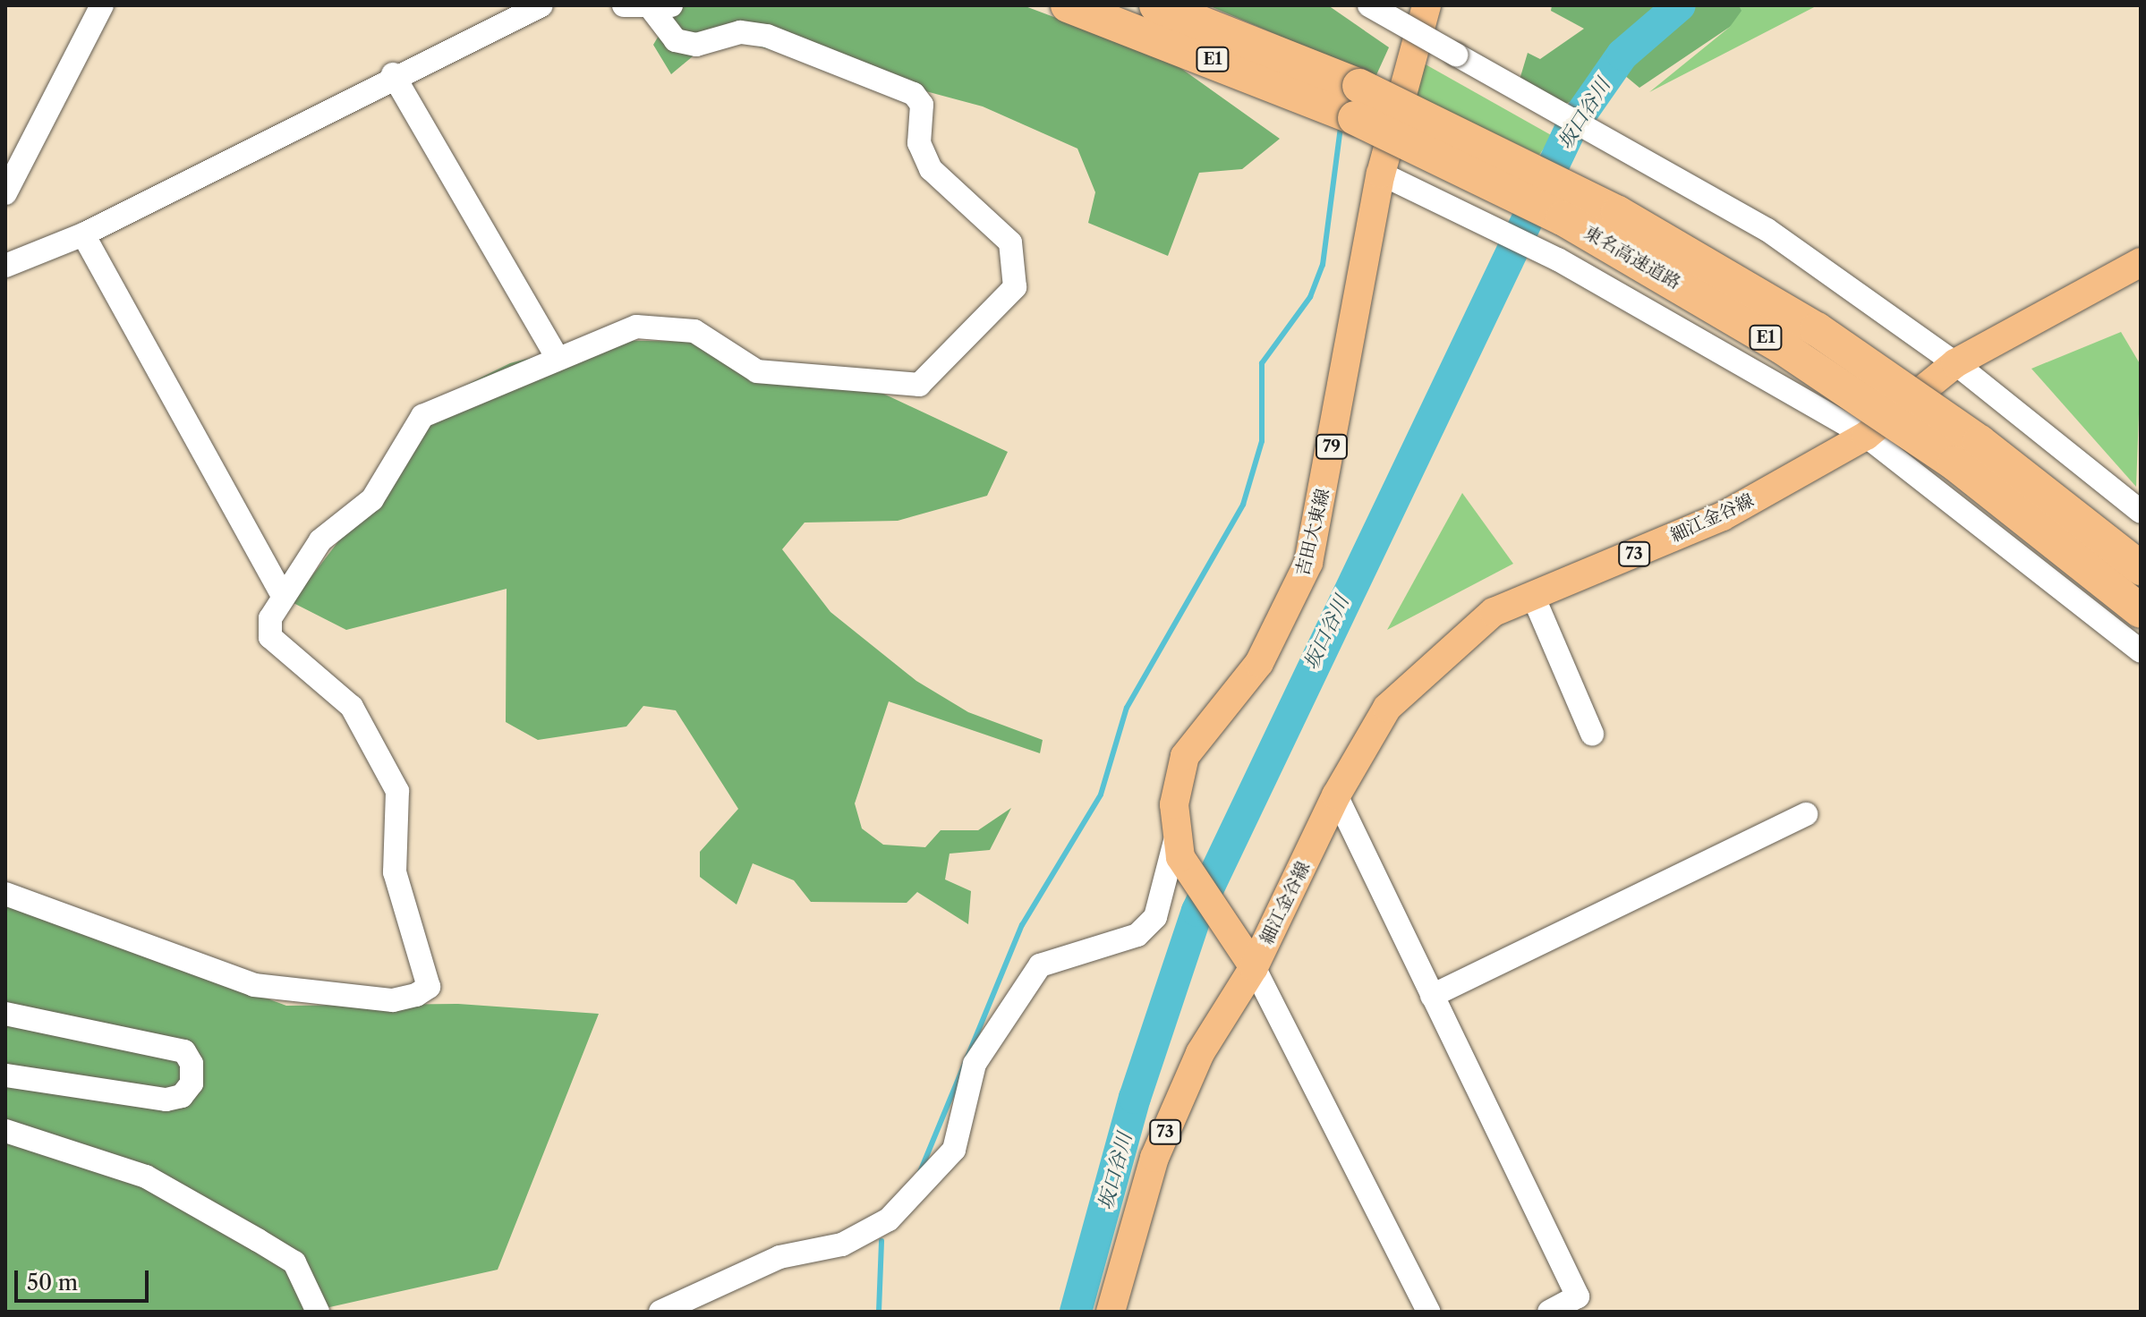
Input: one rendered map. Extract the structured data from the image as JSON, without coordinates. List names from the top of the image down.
{
  "streets": {
    "highway": ["E1", "東名高速道路"],
    "main road": [
      "79",
      "細江金谷線",
      "吉田大東線",
      "73"
    ]
  },
  "crossings": [
    ["細江金谷線", "73"]
  ],
  "water": ["坂口谷川"],
  "scale_bar": "50 m"
}
